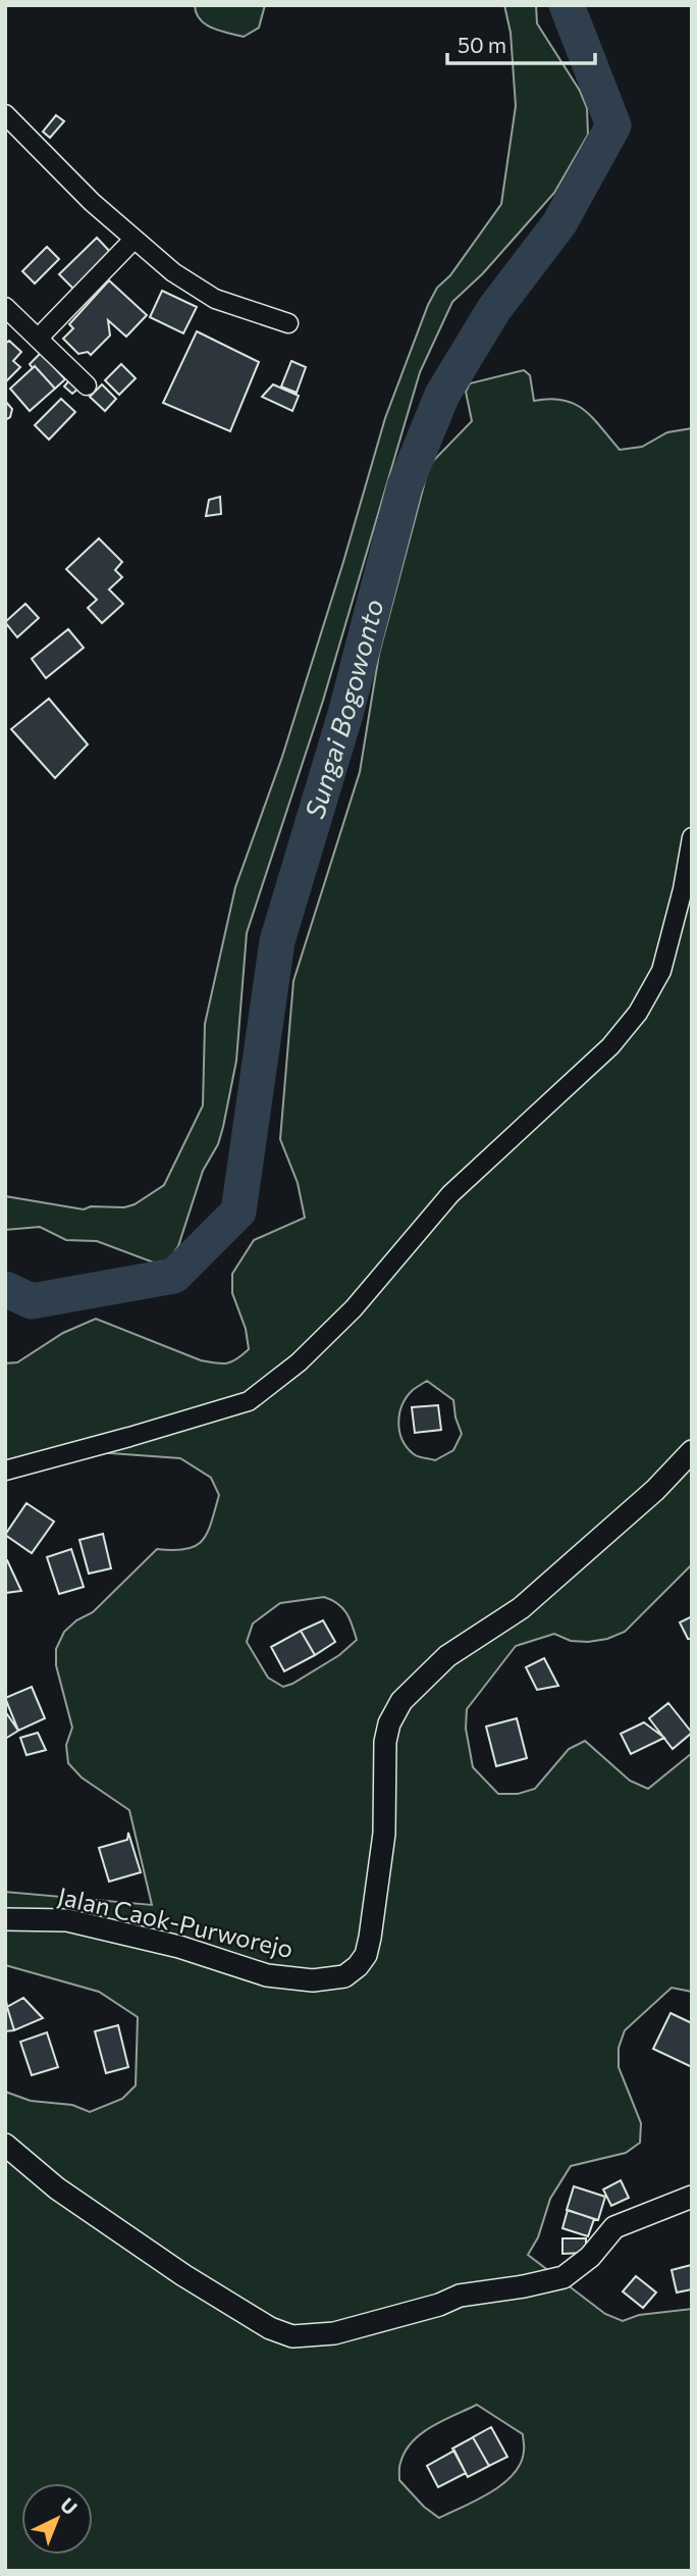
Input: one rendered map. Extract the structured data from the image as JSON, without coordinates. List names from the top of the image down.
{
  "streets": {
    "street": ["Jalan Caok-Purworejo"]
  },
  "water": ["Sungai Bogowonto"],
  "scale_bar": "50 m",
  "north": "top right"
}
